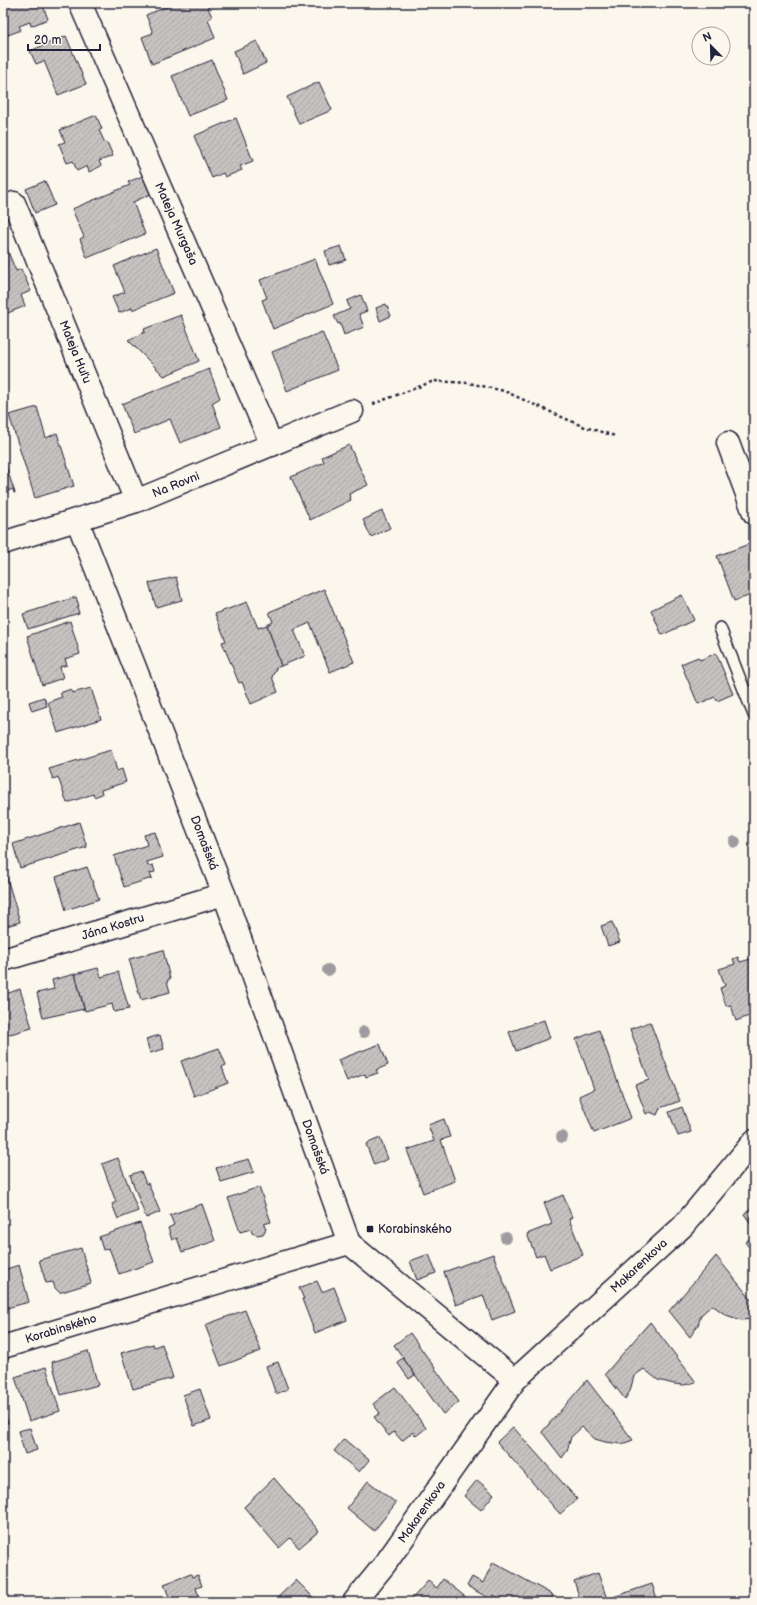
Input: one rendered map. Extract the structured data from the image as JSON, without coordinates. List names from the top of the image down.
{
  "streets": {
    "street": [
      "Mateja Murgaša",
      "Mateja Huľu",
      "Na Rovni",
      "Domašská",
      "Jána Kostru",
      "Makarenkova",
      "Korabinského"
    ]
  },
  "crossings": [
    ["Mateja Murgaša", "Na Rovni"],
    ["Mateja Huľu", "Na Rovni"],
    ["Na Rovni", "Domašská"],
    ["Domašská", "Jána Kostru"],
    ["Domašská", "Korabinského"]
  ],
  "places": {
    "transit": ["Korabinského"]
  },
  "scale_bar": "20 m",
  "north": "top left"
}
